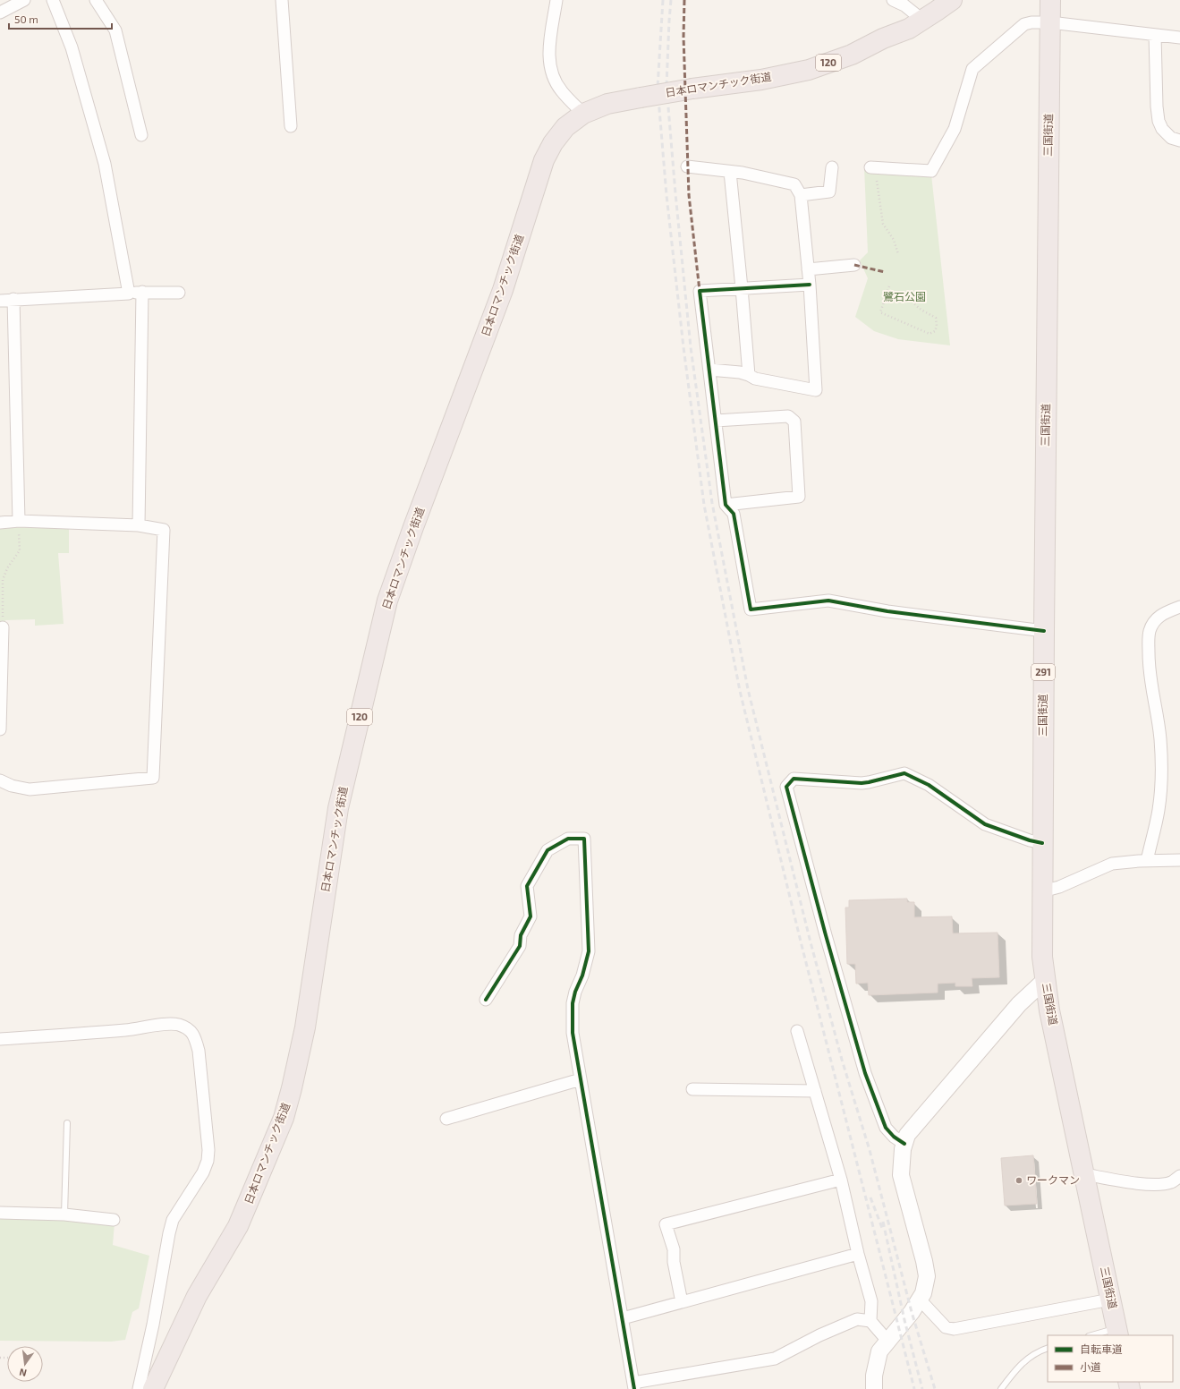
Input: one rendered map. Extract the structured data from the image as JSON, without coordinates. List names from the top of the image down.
{
  "streets": {
    "highway": [
      "120",
      "日本ロマンチック街道",
      "三国街道",
      "291"
    ]
  },
  "parks": ["鷺石公園"],
  "places": ["ワークマン"],
  "legend": ["自転車道", "小道"],
  "scale_bar": "50 m",
  "north": "bottom"
}
